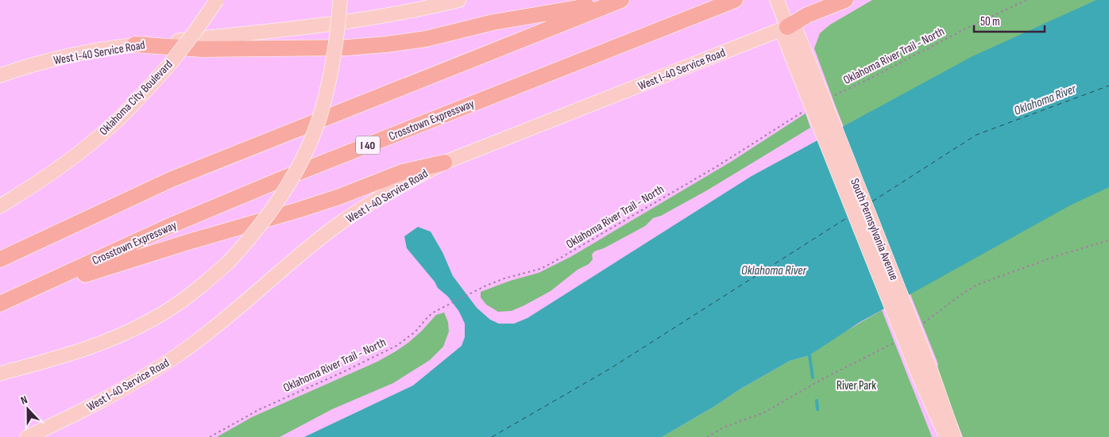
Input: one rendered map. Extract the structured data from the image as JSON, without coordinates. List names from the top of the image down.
{
  "streets": {
    "highway": ["Crosstown Expressway", "I 40"],
    "main road": ["West I-40 Service Road", "Oklahoma City Boulevard", "South Pennsylvania Avenue"],
    "path": ["Oklahoma River Trail - North"]
  },
  "crossings": [
    ["West I-40 Service Road", "South Pennsylvania Avenue"]
  ],
  "water": ["Oklahoma River"],
  "parks": ["River Park"],
  "scale_bar": "50 m",
  "north": "top"
}
